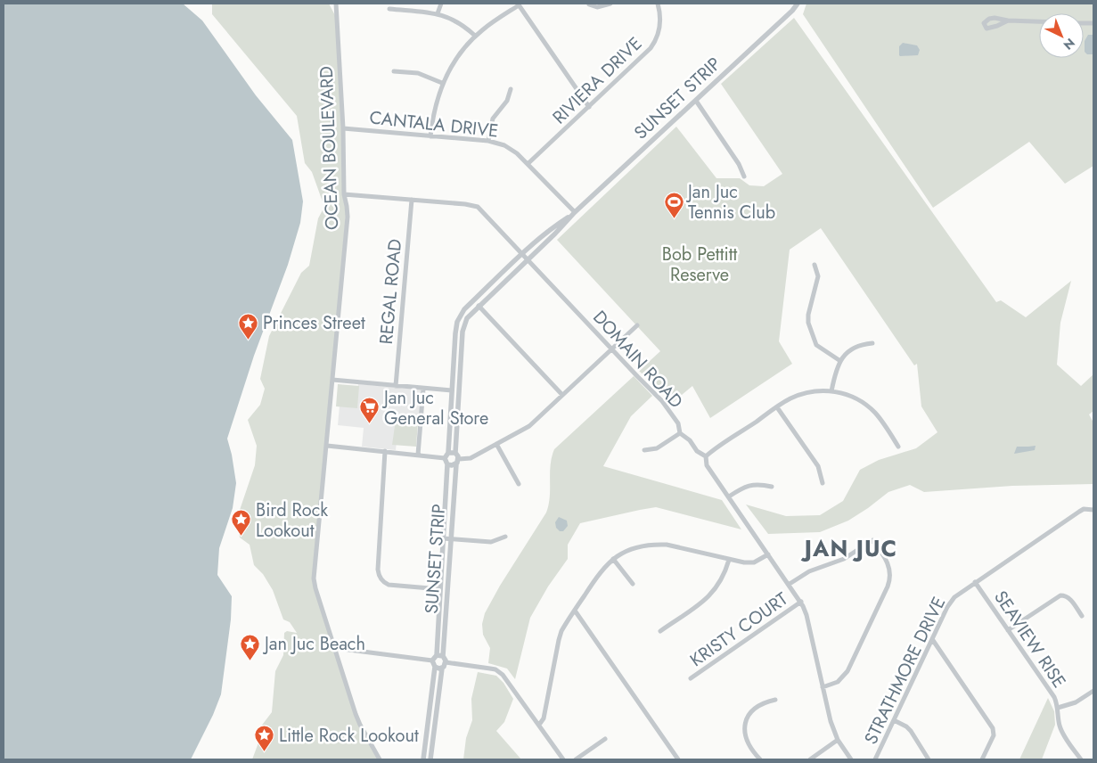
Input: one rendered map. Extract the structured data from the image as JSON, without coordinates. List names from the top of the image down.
{
  "streets": {
    "street": [
      "RIVIERA DRIVE",
      "SUNSET STRIP",
      "CANTALA DRIVE",
      "OCEAN BOULEVARD",
      "REGAL ROAD",
      "DOMAIN ROAD",
      "KRISTY COURT",
      "SEAVIEW RISE",
      "STRATHMORE DRIVE"
    ]
  },
  "crossings": [
    ["RIVIERA DRIVE", "CANTALA DRIVE"],
    ["SUNSET STRIP", "CANTALA DRIVE"],
    ["SUNSET STRIP", "DOMAIN ROAD"],
    ["CANTALA DRIVE", "OCEAN BOULEVARD"],
    ["OCEAN BOULEVARD", "DOMAIN ROAD"],
    ["REGAL ROAD", "DOMAIN ROAD"],
    ["DOMAIN ROAD", "KRISTY COURT"],
    ["SEAVIEW RISE", "STRATHMORE DRIVE"]
  ],
  "districts": ["JAN JUC"],
  "parks": ["Bob Pettitt Reserve"],
  "places": {
    "sports": ["Jan Juc Tennis Club"],
    "place": [
      "Princes Street",
      "Bird Rock Lookout",
      "Jan Juc Beach",
      "Little Rock Lookout"
    ],
    "supermarket": ["Jan Juc General Store"]
  },
  "north": "bottom right"
}
